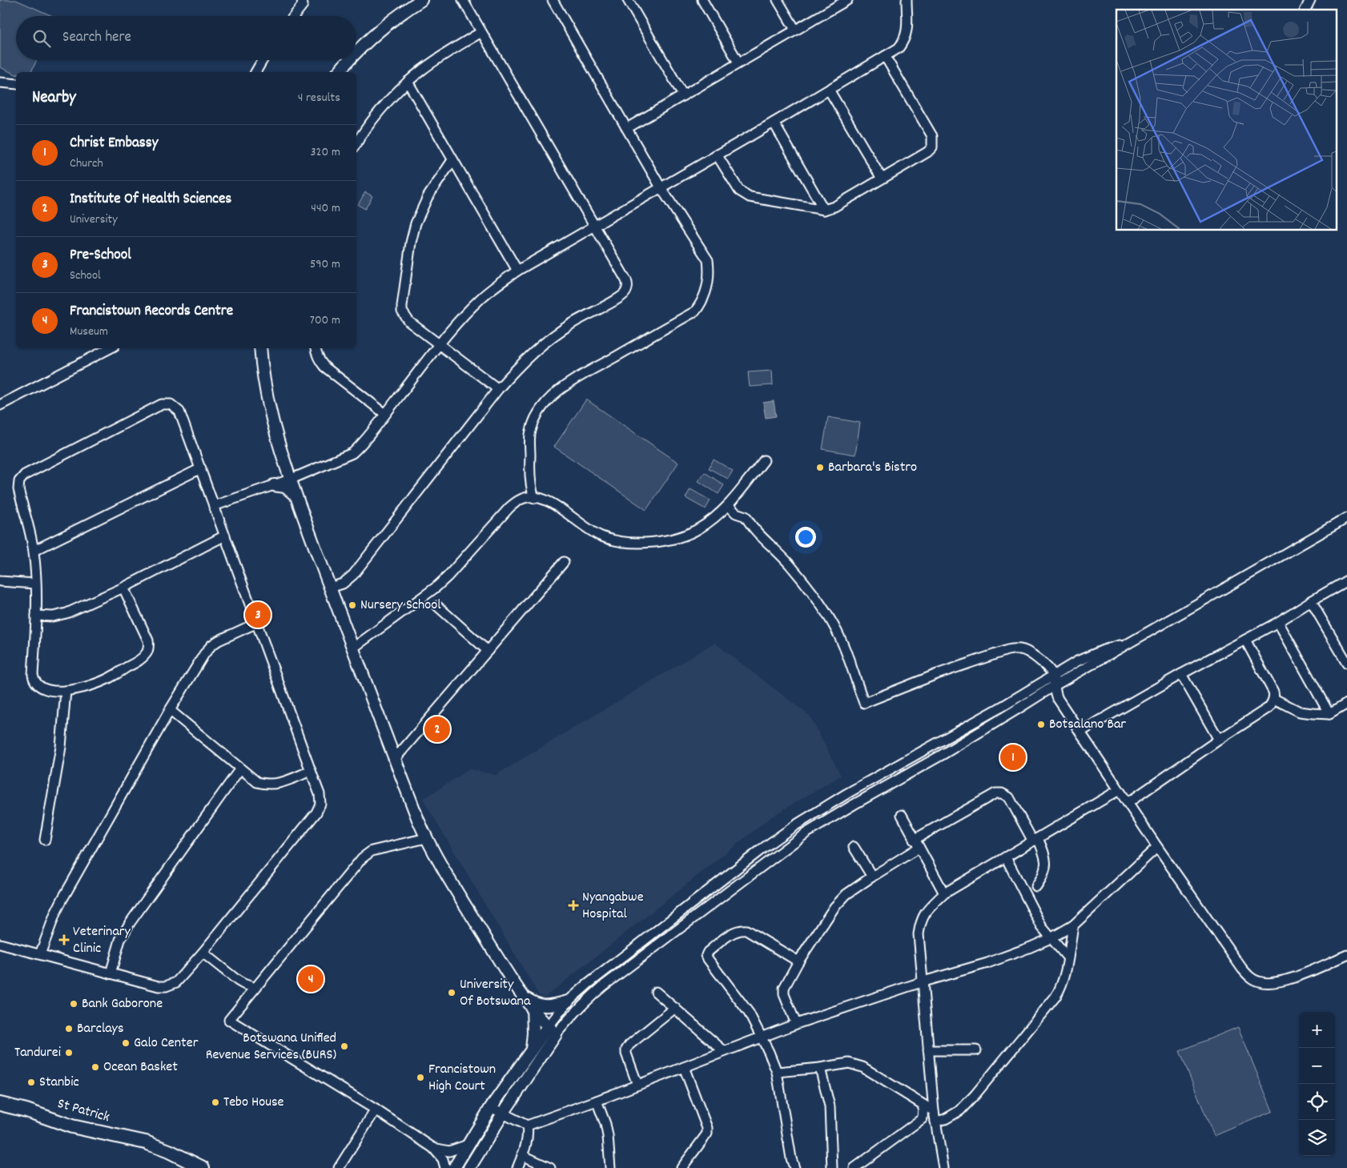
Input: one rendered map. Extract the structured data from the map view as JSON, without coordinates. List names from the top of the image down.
{
  "streets": {
    "highway": ["St Patrick"]
  },
  "places": {
    "other": [
      "Barbara's Bistro",
      "Nursery School",
      "Botsalano Bar",
      "University Of Botswana",
      "Bank Gaborone",
      "Barclays",
      "Galo Center",
      "Botswana Unified Revenue Services (BURS)",
      "Tandurei",
      "Ocean Basket",
      "Francistown High Court",
      "Stanbic",
      "Tebo House"
    ],
    "health": ["Nyangabwe Hospital", "Veterinary Clinic"]
  },
  "page": {
    "search": "Search here",
    "heading": ["Nearby", "4 results"],
    "list": [
      {
        "mark": "1",
        "name": "Christ Embassy",
        "note": "Church",
        "value": "320 m"
      },
      {
        "mark": "2",
        "name": "Institute Of Health Sciences",
        "note": "University",
        "value": "440 m"
      },
      {
        "mark": "3",
        "name": "Pre-School",
        "note": "School",
        "value": "590 m"
      },
      {
        "mark": "4",
        "name": "Francistown Records Centre",
        "note": "Museum",
        "value": "700 m"
      }
    ],
    "pins": [
      "3",
      "2",
      "1",
      "4"
    ],
    "map_buttons": ["+", "−"]
  }
}
